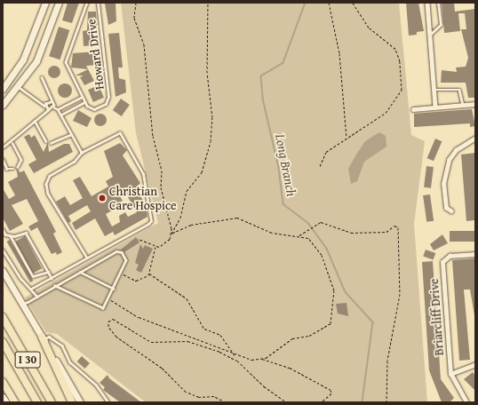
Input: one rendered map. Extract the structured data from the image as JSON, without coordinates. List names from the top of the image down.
{
  "streets": {
    "highway": ["I 30"],
    "street": ["Briarcliff Drive"],
    "lane": ["Howard Drive"]
  },
  "water": ["Long Branch"],
  "places": ["Christian Care Hospice"]
}
